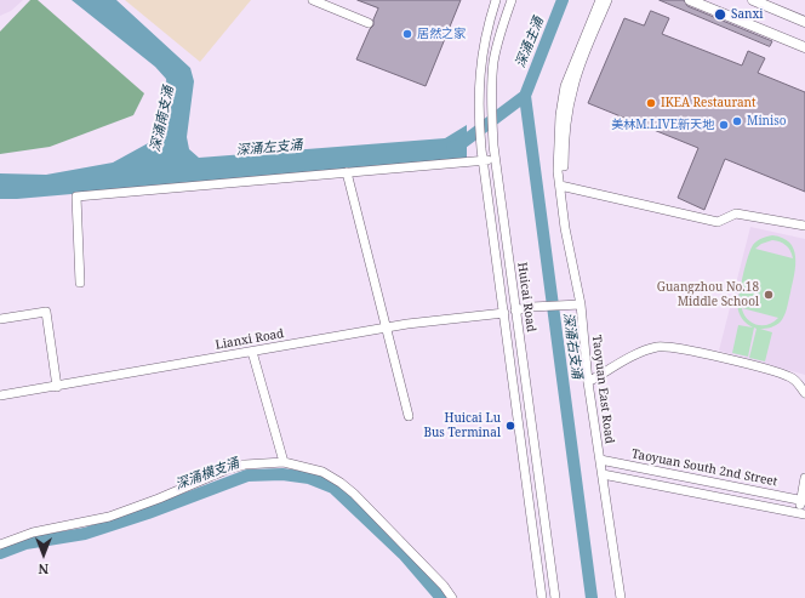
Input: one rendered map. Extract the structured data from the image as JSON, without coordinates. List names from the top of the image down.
{
  "streets": {
    "street": [
      "Huicai Road",
      "Lianxi Road",
      "Taoyuan East Road",
      "Taoyuan South 2nd Street"
    ]
  },
  "crossings": [
    ["Huicai Road", "Lianxi Road"],
    ["Taoyuan East Road", "Taoyuan South 2nd Street"]
  ],
  "water": [
    "深涌主涌",
    "深涌南支涌",
    "深涌左支涌",
    "深涌右支涌",
    "深涌横支涌"
  ],
  "places": [
    "Sanxi",
    "居然之家",
    "IKEA Restaurant",
    "Miniso",
    "美林M.LIVE新天地",
    "Guangzhou No.18 Middle School",
    "Huicai Lu Bus Terminal"
  ],
  "north": "bottom"
}
